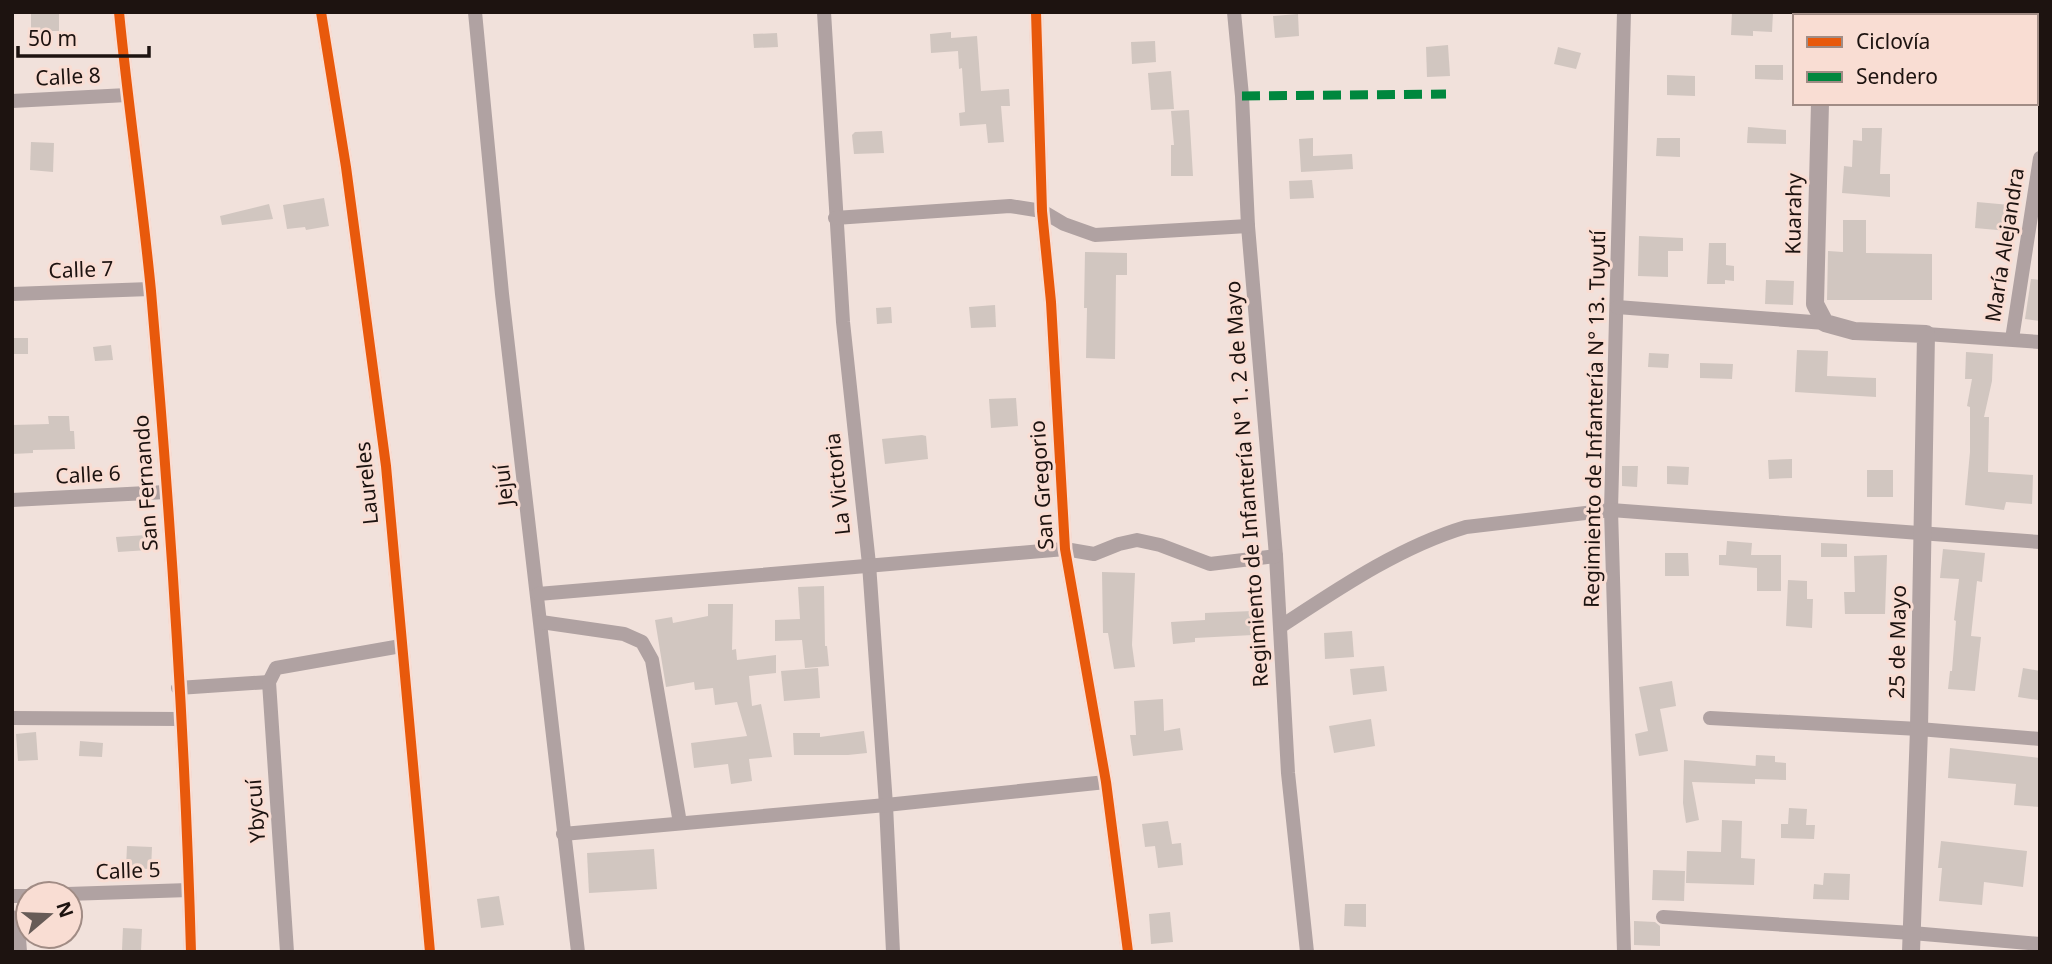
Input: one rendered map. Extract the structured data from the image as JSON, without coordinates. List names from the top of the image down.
{
  "streets": {
    "street": [
      "Calle 8",
      "Kuarahy",
      "María Alejandra",
      "Calle 7",
      "Regimiento de Infantería N° 13. Tuyutí",
      "Calle 6",
      "San Fernando",
      "Laureles",
      "La Victoria",
      "Regimiento de Infantería N° 1. 2 de Mayo",
      "Jejuí",
      "San Gregorio",
      "25 de Mayo",
      "Ybycuí",
      "Calle 5"
    ]
  },
  "crossings": [
    ["Calle 8", "San Fernando"],
    ["Calle 7", "San Fernando"],
    ["Calle 6", "San Fernando"],
    ["San Fernando", "Calle 5"],
    ["Laureles", "Ybycuí"]
  ],
  "legend": ["Ciclovía", "Sendero"],
  "scale_bar": "50 m",
  "north": "right"
}
